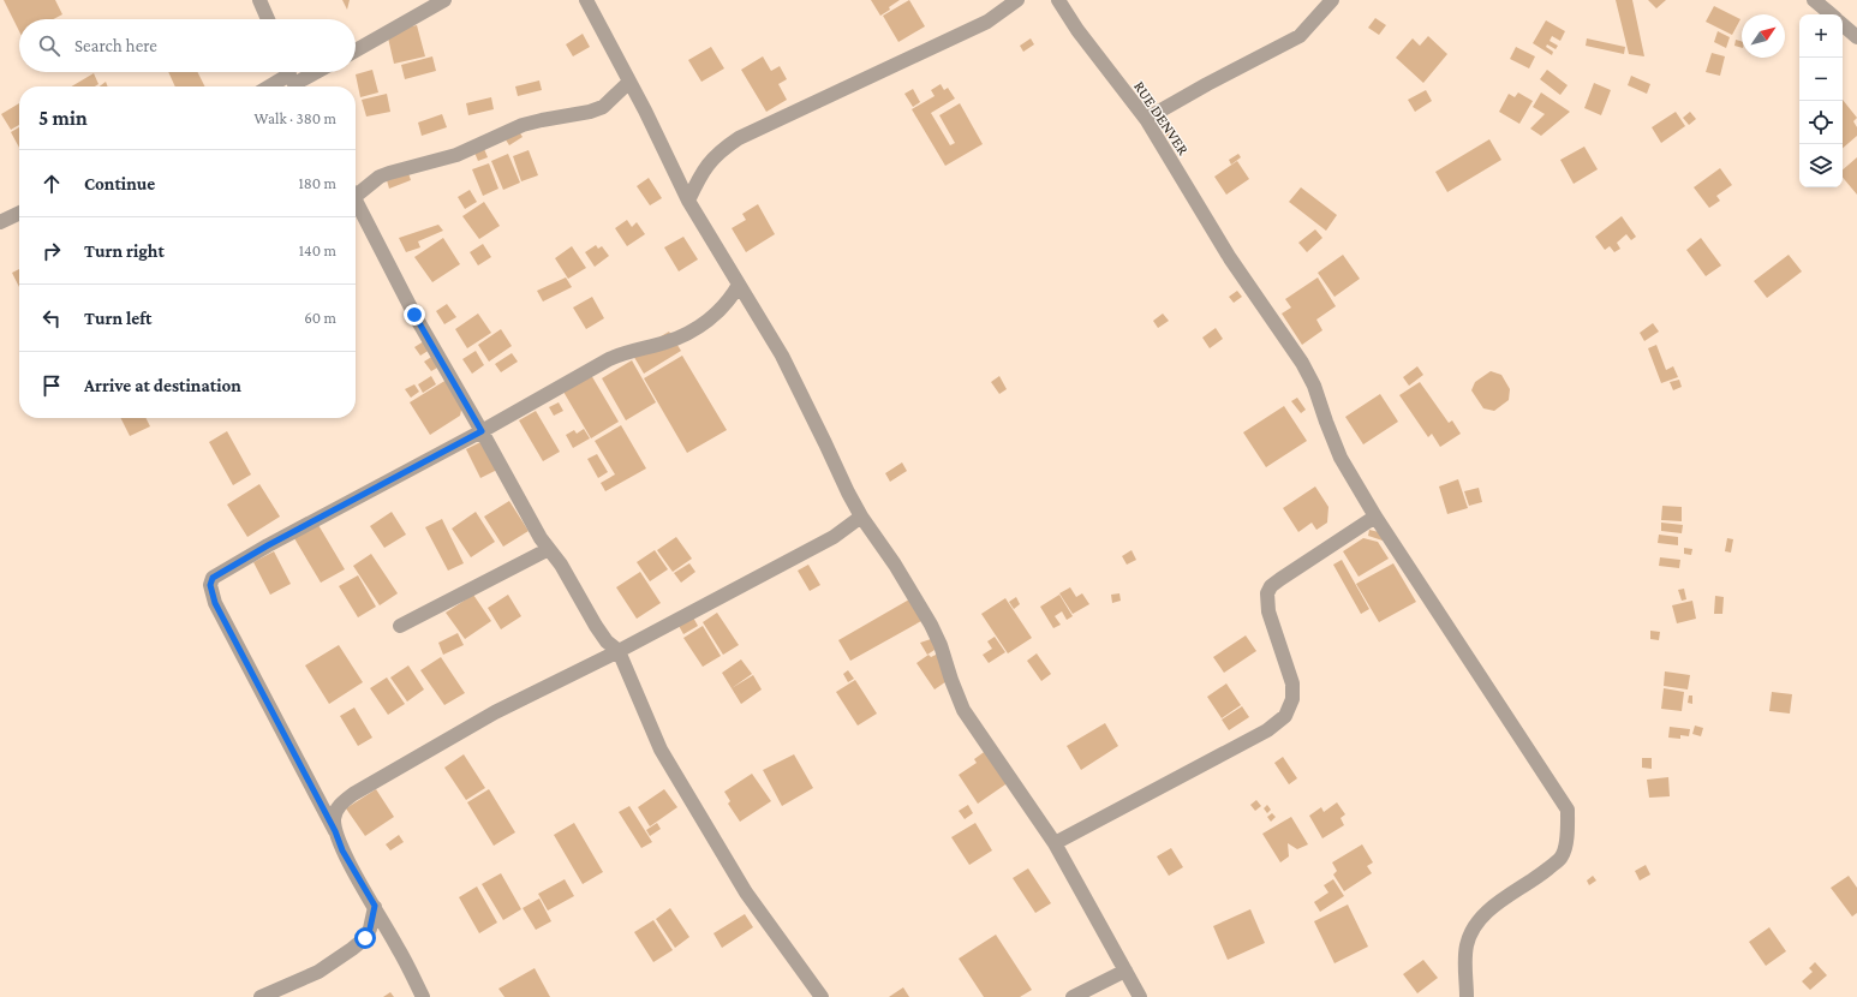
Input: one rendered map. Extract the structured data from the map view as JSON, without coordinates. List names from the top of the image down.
{
  "streets": {
    "street": ["RUE DENVER"]
  },
  "north": "top right",
  "page": {
    "map_buttons": ["+", "−"],
    "search": "Search here",
    "heading": ["5 min", "Walk · 380 m"],
    "list": [
      ["Continue", "180 m"],
      ["Turn right", "140 m"],
      ["Turn left", "60 m"],
      "Arrive at destination"
    ]
  }
}
